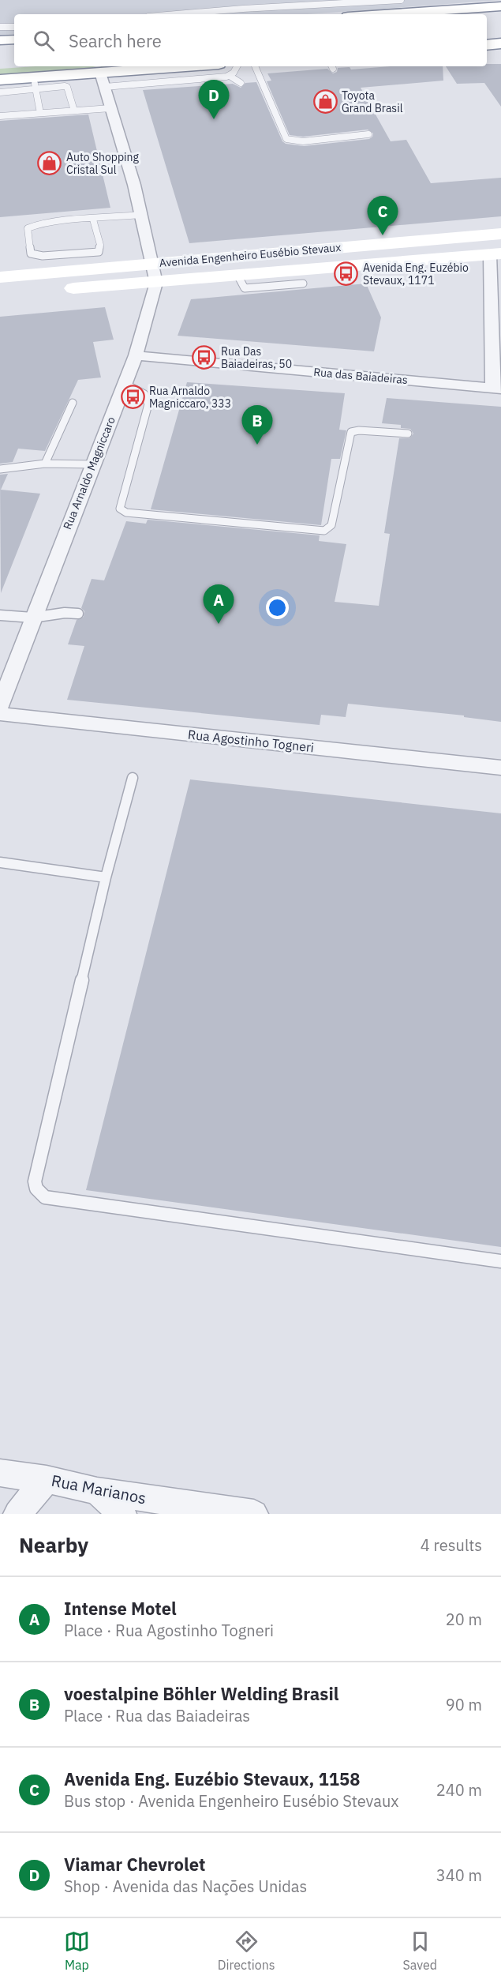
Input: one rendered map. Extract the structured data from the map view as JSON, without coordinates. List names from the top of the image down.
{
  "streets": {
    "main road": ["Avenida Engenheiro Eusébio Stevaux"],
    "street": [
      "Rua das Baiadeiras",
      "Rua Arnaldo Magniccaro",
      "Rua Agostinho Togneri",
      "Rua Marianos"
    ]
  },
  "crossings": [
    ["Avenida Engenheiro Eusébio Stevaux", "Rua Arnaldo Magniccaro"],
    ["Rua das Baiadeiras", "Rua Arnaldo Magniccaro"]
  ],
  "places": {
    "shop": ["Toyota Grand Brasil", "Auto Shopping Cristal Sul"],
    "bus stop": ["Avenida Eng. Euzébio Stevaux, 1171", "Rua Das Baiadeiras, 50", "Rua Arnaldo Magniccaro, 333"]
  },
  "page": {
    "search": "Search here",
    "pins": [
      "D",
      "C",
      "B",
      "A"
    ],
    "heading": ["Nearby", "4 results"],
    "list": [
      {
        "mark": "A",
        "name": "Intense Motel",
        "note": "Place · Rua Agostinho Togneri",
        "value": "20 m"
      },
      {
        "mark": "B",
        "name": "voestalpine Böhler Welding Brasil",
        "note": "Place · Rua das Baiadeiras",
        "value": "90 m"
      },
      {
        "mark": "C",
        "name": "Avenida Eng. Euzébio Stevaux, 1158",
        "note": "Bus stop · Avenida Engenheiro Eusébio Stevaux",
        "value": "240 m"
      },
      {
        "mark": "D",
        "name": "Viamar Chevrolet",
        "note": "Shop · Avenida das Nações Unidas",
        "value": "340 m"
      }
    ],
    "nav": ["Map", "Directions", "Saved"]
  }
}
